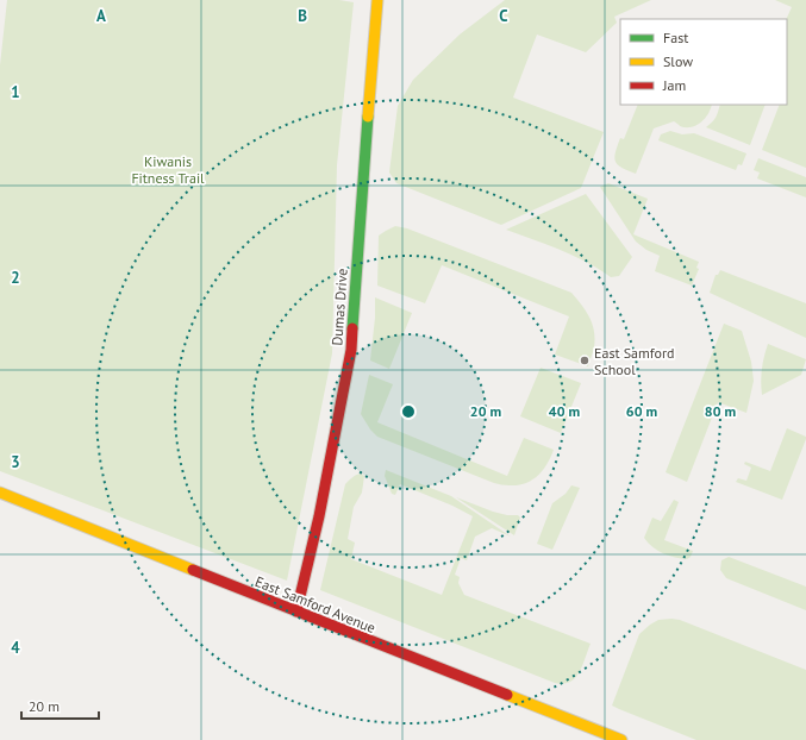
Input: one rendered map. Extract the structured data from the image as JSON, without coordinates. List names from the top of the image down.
{
  "streets": {
    "street": ["Dumas Drive", "East Samford Avenue"]
  },
  "crossings": [
    ["Dumas Drive", "East Samford Avenue"]
  ],
  "parks": ["Kiwanis Fitness Trail"],
  "places": ["East Samford School"],
  "legend": ["Fast", "Slow", "Jam"],
  "scale_bar": "20 m",
  "grid": {
    "columns": ["A", "B", "C"],
    "rows": [
      "1",
      "2",
      "3",
      "4"
    ]
  },
  "rings": [
    "20 m",
    "40 m",
    "60 m",
    "80 m"
  ]
}
